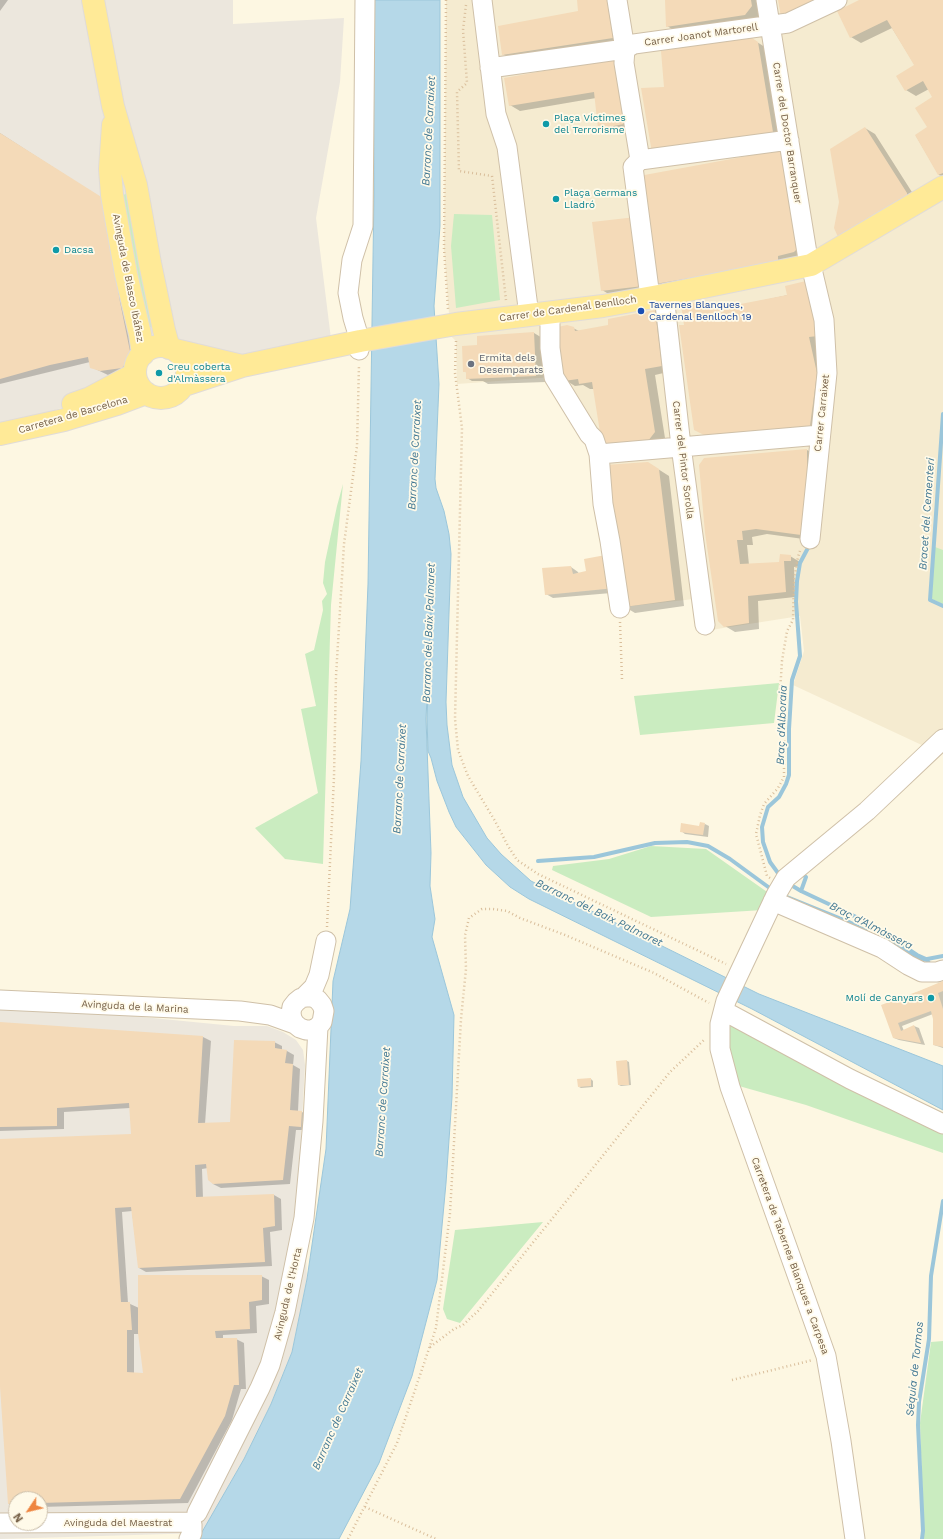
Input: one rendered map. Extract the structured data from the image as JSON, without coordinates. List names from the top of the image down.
{
  "streets": {
    "main road": ["Avinguda de Blasco Ibáñez", "Carrer de Cardenal Benlloch", "Carretera de Barcelona"],
    "street": [
      "Carrer Joanot Martorell",
      "Carrer del Doctor Barranquer",
      "Carrer Carraixet",
      "Carrer del Pintor Sorolla",
      "Avinguda de la Marina",
      "Carretera de Tabernes Blanques a Carpesa",
      "Avinguda de l'Horta",
      "Avinguda del Maestrat"
    ]
  },
  "crossings": [
    ["Carrer Joanot Martorell", "Carrer del Doctor Barranquer"],
    ["Carrer del Doctor Barranquer", "Carrer de Cardenal Benlloch"],
    ["Carrer del Doctor Barranquer", "Carrer Carraixet"],
    ["Avinguda de Blasco Ibáñez", "Carretera de Barcelona"],
    ["Carrer de Cardenal Benlloch", "Carrer Carraixet"],
    ["Carrer de Cardenal Benlloch", "Carrer del Pintor Sorolla"],
    ["Avinguda de la Marina", "Avinguda de l'Horta"],
    ["Avinguda de l'Horta", "Avinguda del Maestrat"]
  ],
  "water": [
    "Barranc de Carraixet",
    "Bracet del Cementeri",
    "Barranc del Baix Palmaret",
    "Braç d'Alboraia",
    "Braç d'Almàssera",
    "Séquia de Tormos"
  ],
  "places": [
    "Plaça Víctimes del Terrorisme",
    "Plaça Germans Lladró",
    "Dacsa",
    "Tavernes Blanques, Cardenal Benlloch 19",
    "Ermita dels Desemparats",
    "Creu coberta d'Almàssera",
    "Molí de Canyars"
  ],
  "north": "bottom left"
}
